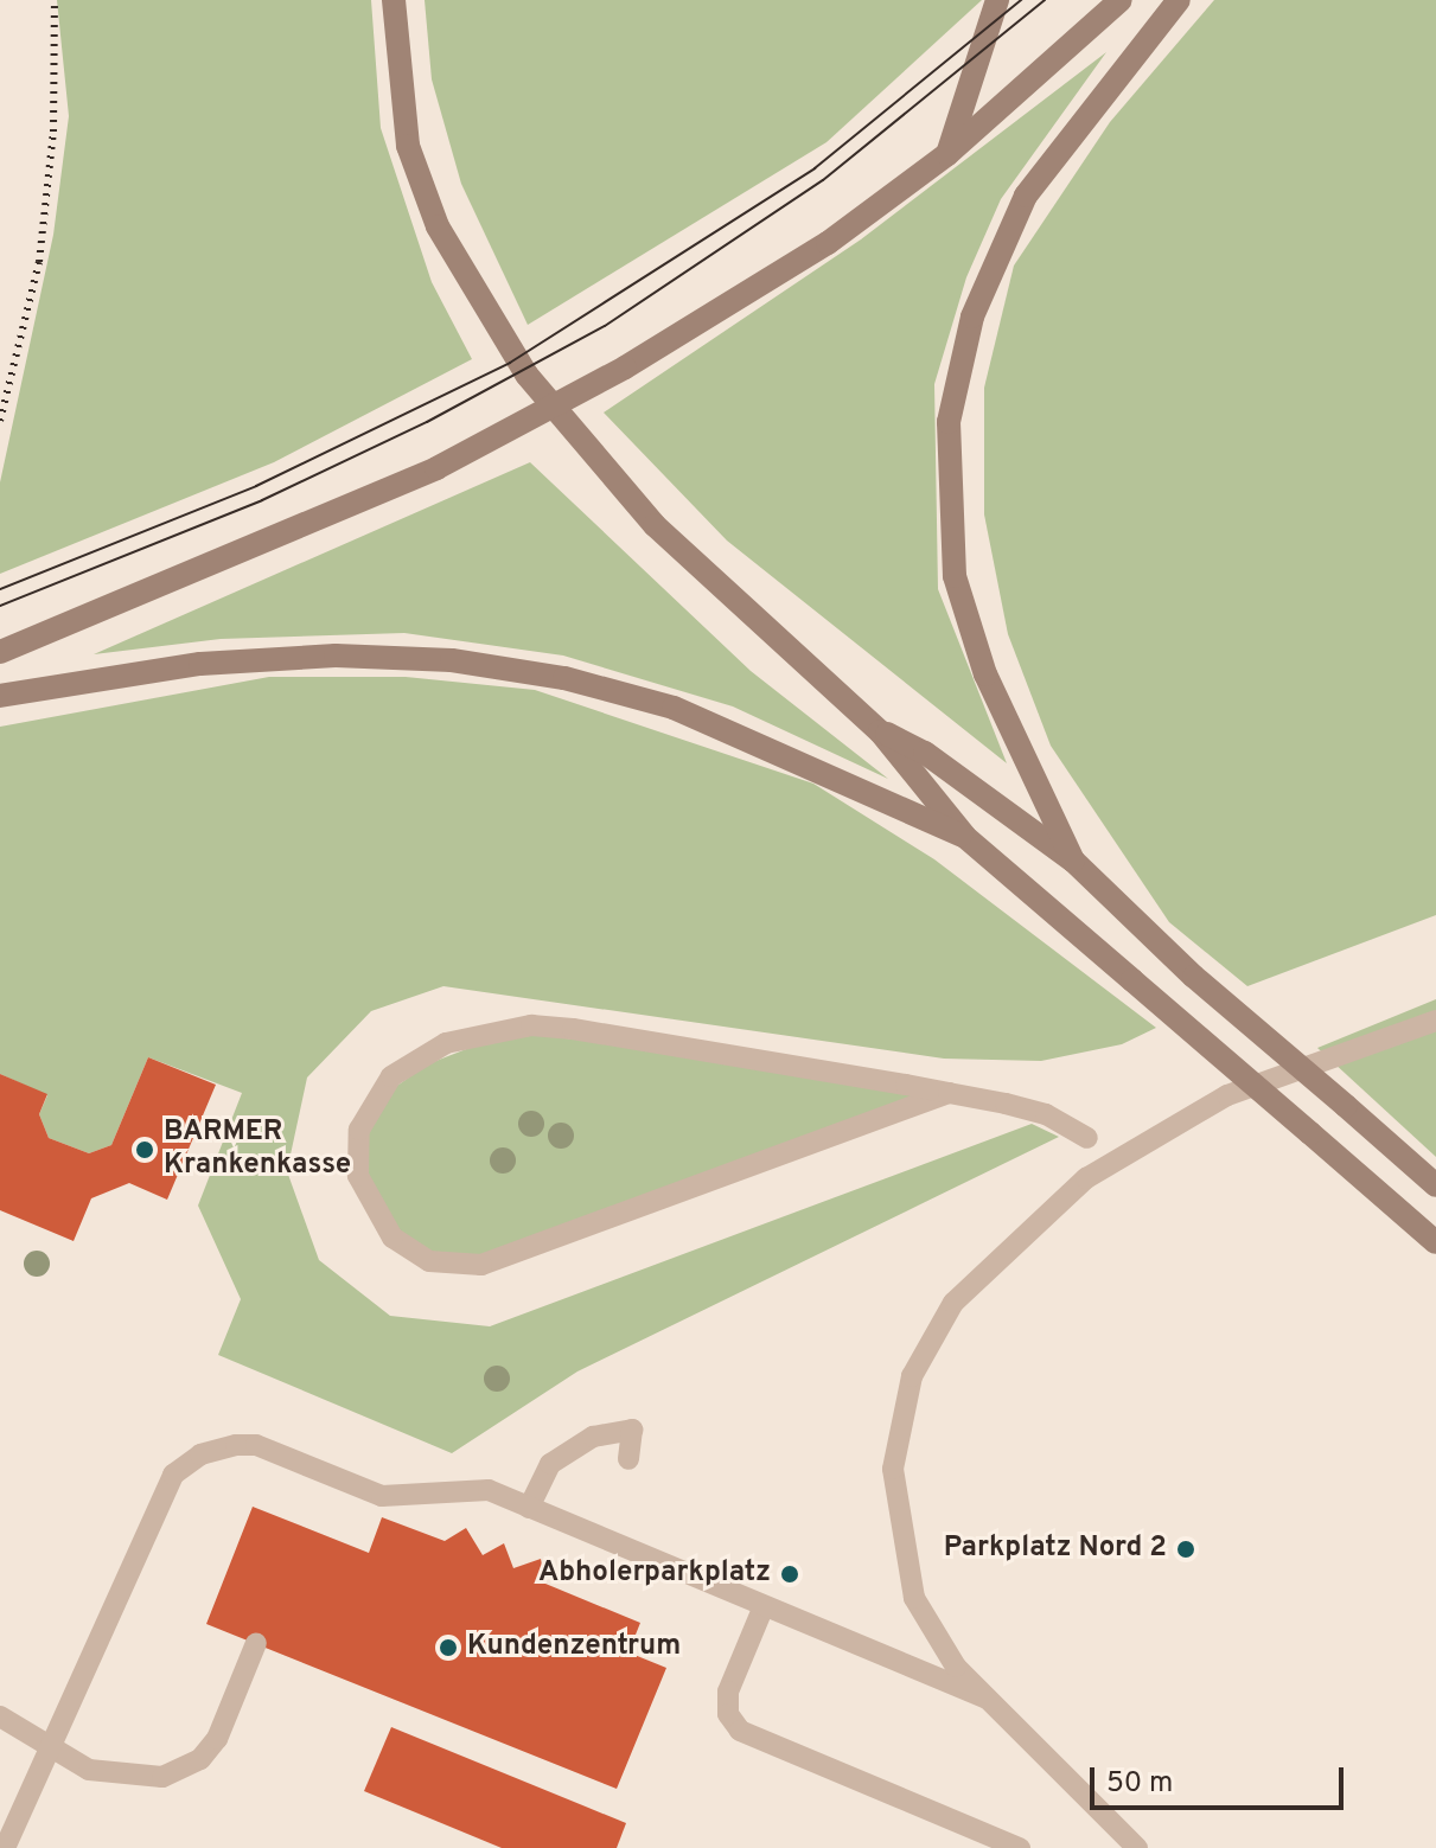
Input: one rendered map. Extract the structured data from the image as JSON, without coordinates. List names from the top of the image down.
{
  "places": [
    "BARMER Krankenkasse",
    "Parkplatz Nord 2",
    "Abholerparkplatz",
    "Kundenzentrum"
  ],
  "scale_bar": "50 m"
}
